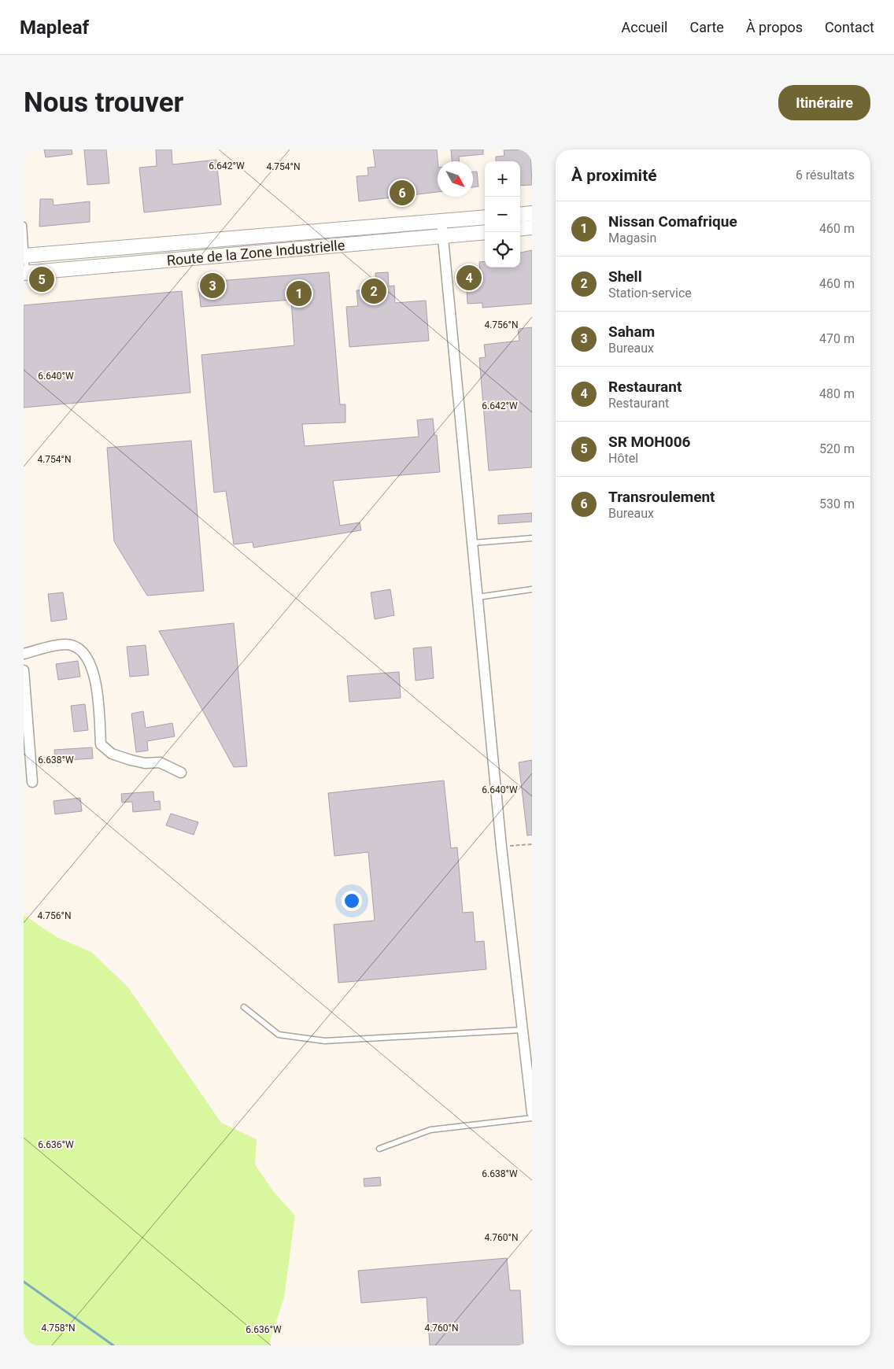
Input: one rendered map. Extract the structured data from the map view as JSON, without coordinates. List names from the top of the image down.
{
  "streets": {
    "main road": ["Route de la Zone Industrielle"]
  },
  "north": "bottom right",
  "page": {
    "header": "Mapleaf",
    "nav": [
      "Accueil",
      "Carte",
      "À propos",
      "Contact"
    ],
    "buttons": "Itinéraire",
    "title": "Nous trouver",
    "heading": ["À proximité", "6 résultats"],
    "map_buttons": ["+", "−"],
    "pins": [
      "6",
      "4",
      "5",
      "3",
      "2",
      "1"
    ],
    "list": [
      {
        "mark": "1",
        "name": "Nissan Comafrique",
        "note": "Magasin",
        "value": "460 m"
      },
      {
        "mark": "2",
        "name": "Shell",
        "note": "Station-service",
        "value": "460 m"
      },
      {
        "mark": "3",
        "name": "Saham",
        "note": "Bureaux",
        "value": "470 m"
      },
      {
        "mark": "4",
        "name": "Restaurant",
        "note": "Restaurant",
        "value": "480 m"
      },
      {
        "mark": "5",
        "name": "SR MOH006",
        "note": "Hôtel",
        "value": "520 m"
      },
      {
        "mark": "6",
        "name": "Transroulement",
        "note": "Bureaux",
        "value": "530 m"
      }
    ]
  },
  "coordinates": [
    "6.642°W",
    "4.754°N",
    "4.756°N",
    "6.640°W",
    "6.638°W",
    "6.636°W",
    "4.760°N",
    "4.758°N"
  ]
}
